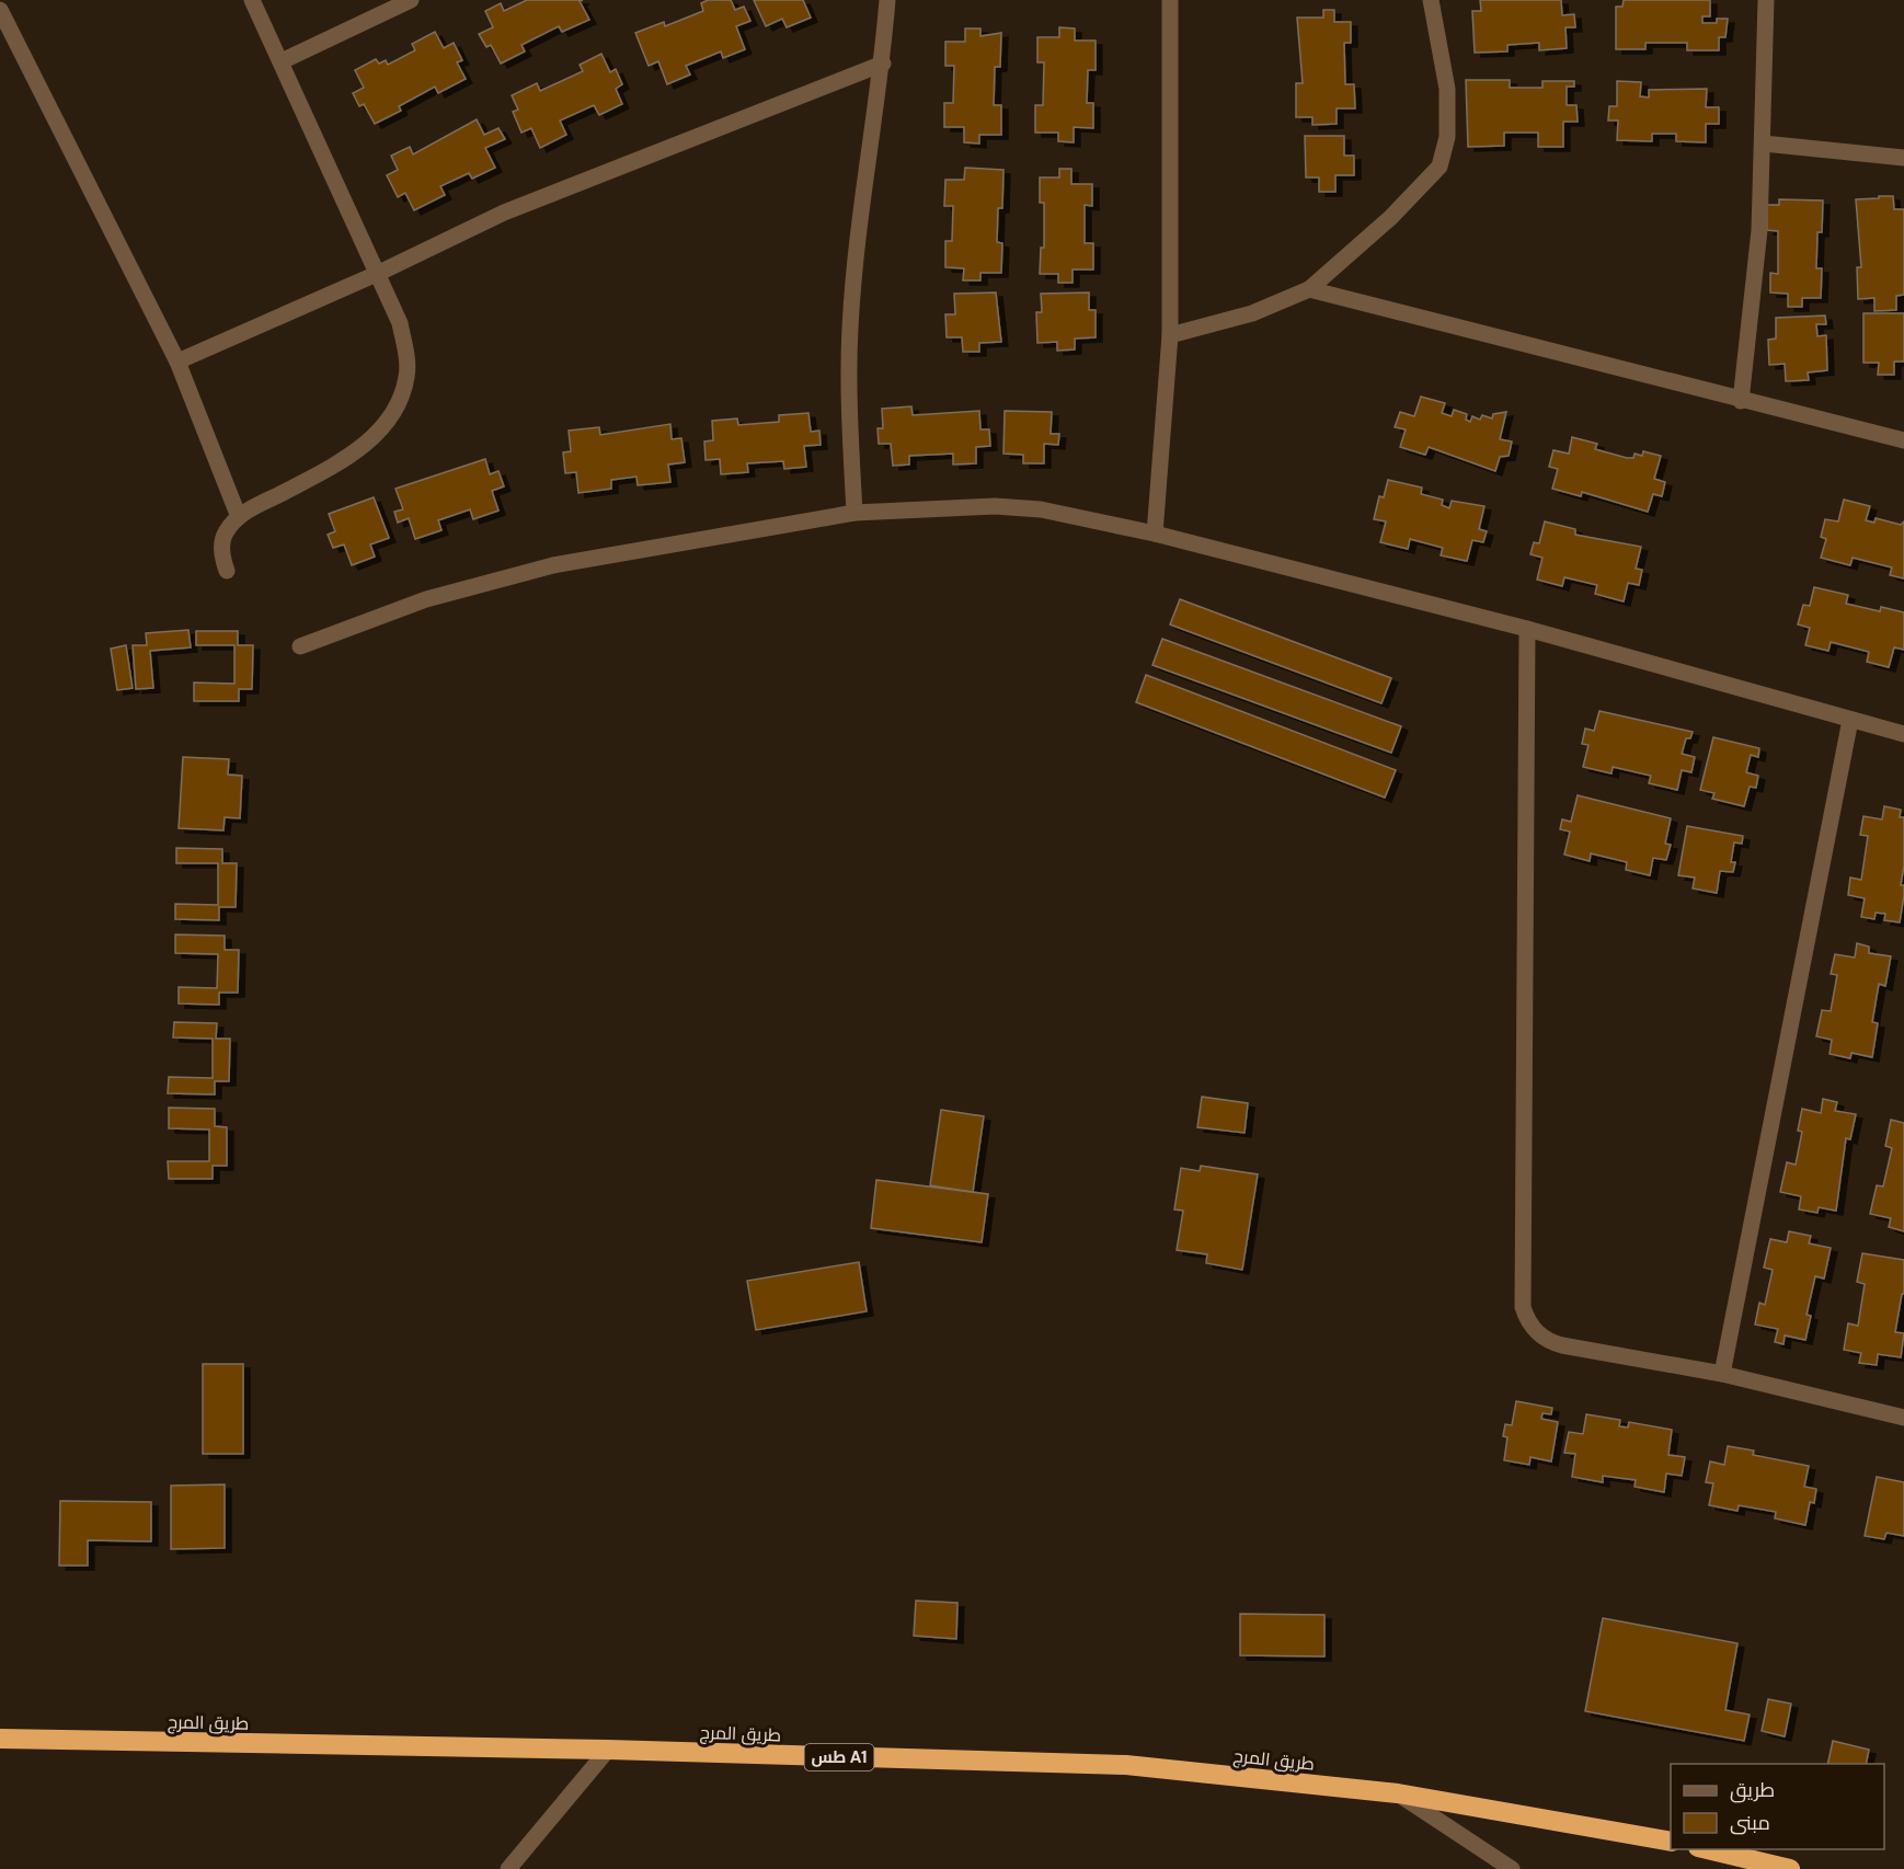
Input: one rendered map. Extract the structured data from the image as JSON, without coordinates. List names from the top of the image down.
{
  "streets": {
    "highway": ["طريق المرج", "طس A1"]
  },
  "legend": ["طريق", "مبنى"]
}
